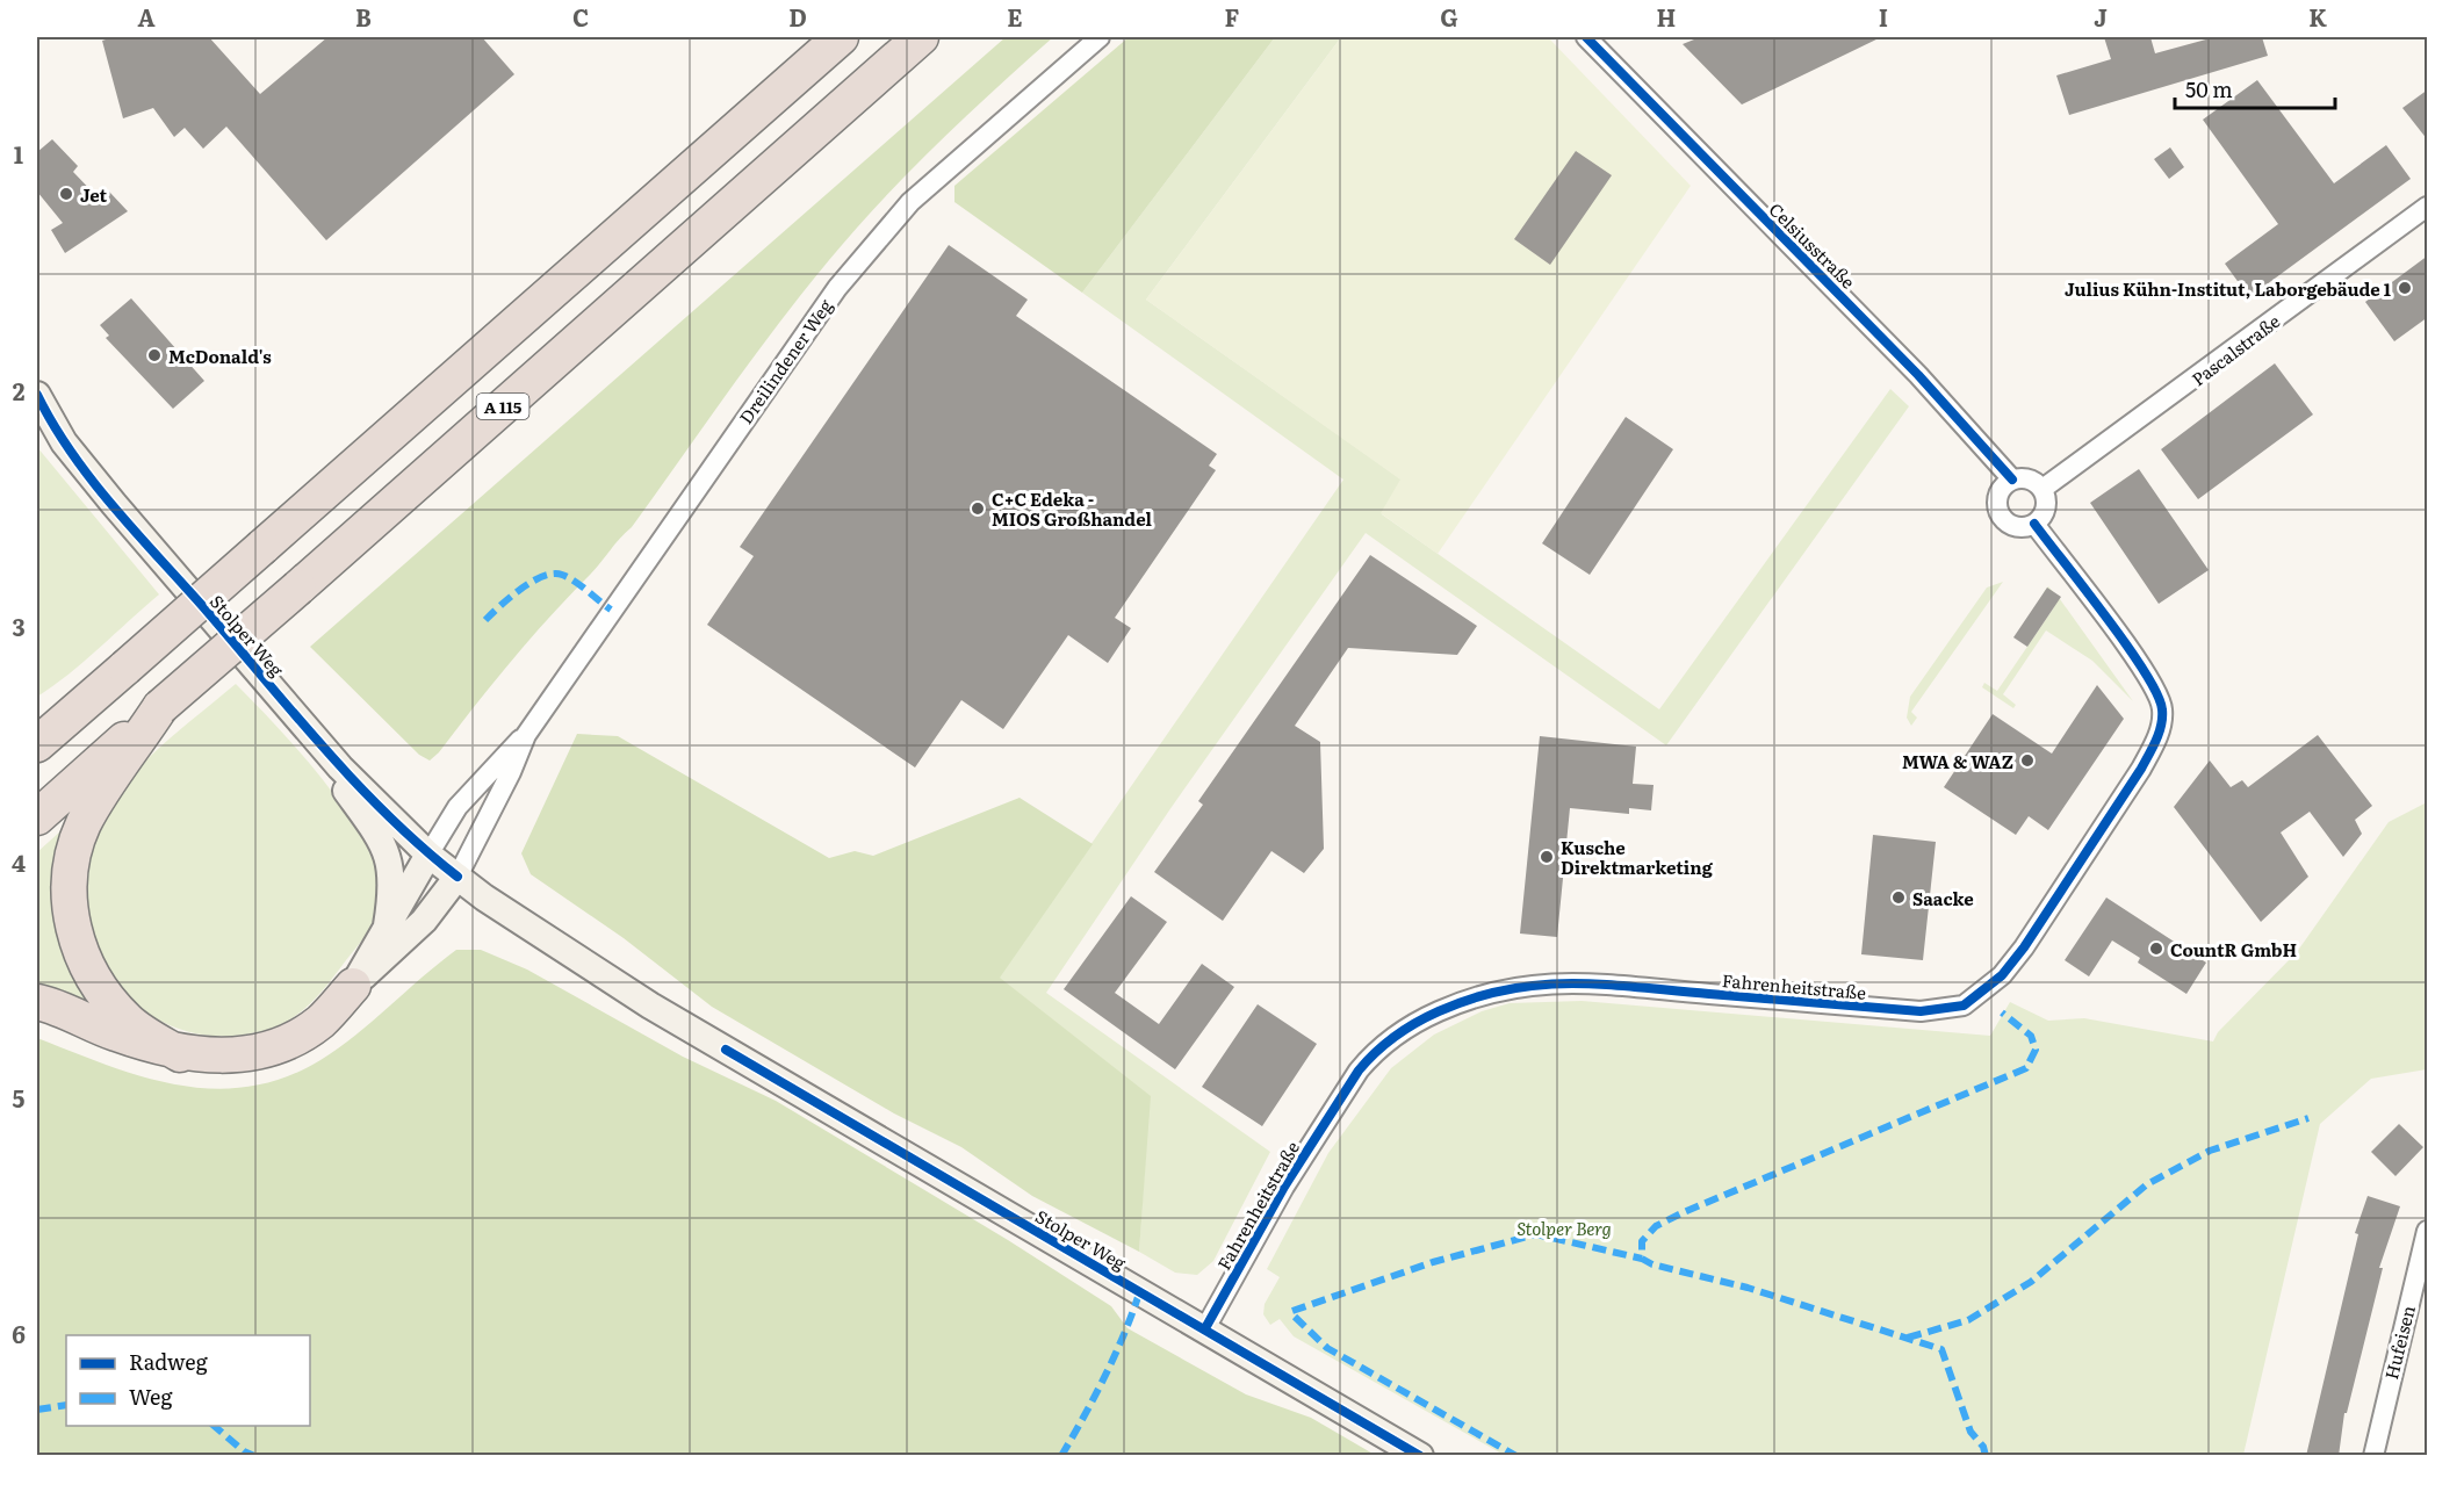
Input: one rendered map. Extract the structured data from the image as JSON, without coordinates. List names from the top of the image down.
{
  "streets": {
    "highway": ["A 115"],
    "street": [
      "Celsiusstraße",
      "Pascalstraße",
      "Dreilindener Weg",
      "Stolper Weg",
      "Fahrenheitstraße",
      "Hufeisen"
    ]
  },
  "crossings": [
    ["Celsiusstraße", "Pascalstraße"],
    ["Celsiusstraße", "Fahrenheitstraße"],
    ["Pascalstraße", "Fahrenheitstraße"],
    ["Dreilindener Weg", "Stolper Weg"],
    ["Stolper Weg", "Fahrenheitstraße"]
  ],
  "parks": ["Stolper Berg"],
  "places": [
    "Jet",
    "Julius Kühn-Institut, Laborgebäude 1",
    "McDonald's",
    "C+C Edeka - MIOS Großhandel",
    "MWA & WAZ",
    "Kusche Direktmarketing",
    "Saacke",
    "CountR GmbH"
  ],
  "legend": ["Radweg", "Weg"],
  "scale_bar": "50 m",
  "grid": {
    "columns": [
      "A",
      "B",
      "C",
      "D",
      "E",
      "F",
      "G",
      "H",
      "I",
      "J",
      "K"
    ],
    "rows": [
      "1",
      "2",
      "3",
      "4",
      "5",
      "6"
    ]
  }
}
